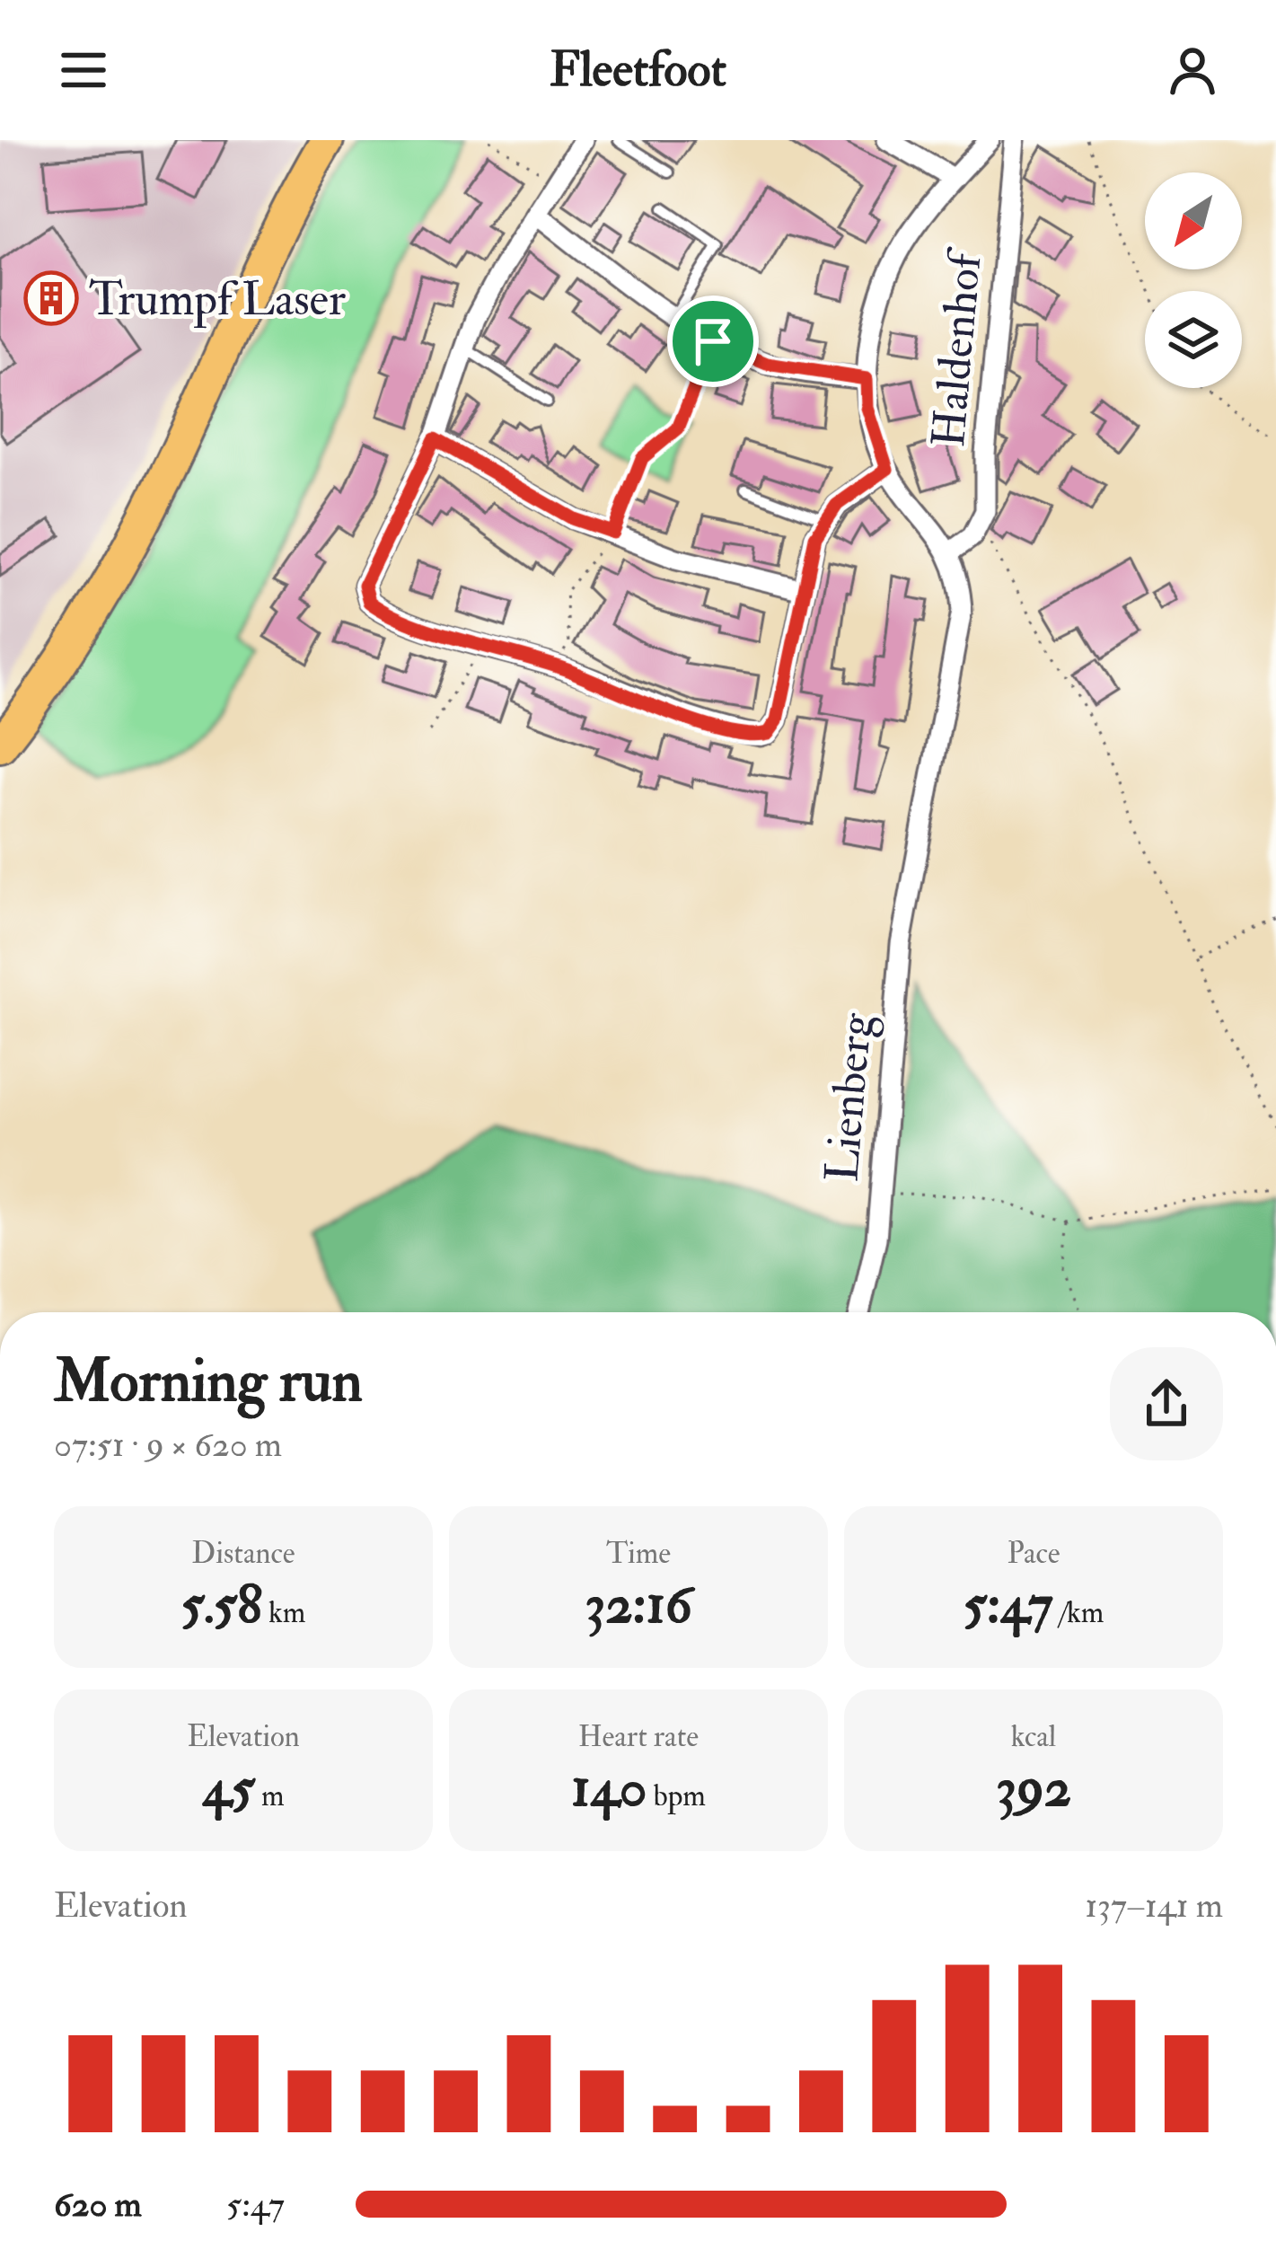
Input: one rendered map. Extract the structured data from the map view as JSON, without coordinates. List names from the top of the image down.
{
  "streets": {
    "street": ["Haldenhof", "Lienberg"]
  },
  "places": {
    "building": ["Trumpf Laser"]
  },
  "north": "bottom left",
  "page": {
    "header": "Fleetfoot",
    "heading": ["Morning run", "07:51 · 9 × 620 m"],
    "stats": [
      ["Distance", "5.58 km"],
      ["Time", "32:16"],
      ["Pace", "5:47 /km"],
      ["Elevation", "45 m"],
      ["Heart rate", "140 bpm"],
      ["kcal", "392"]
    ],
    "chart": ["Elevation", "137–141 m"],
    "list": [
      {
        "name": "620 m",
        "note": "5:47"
      }
    ]
  }
}
